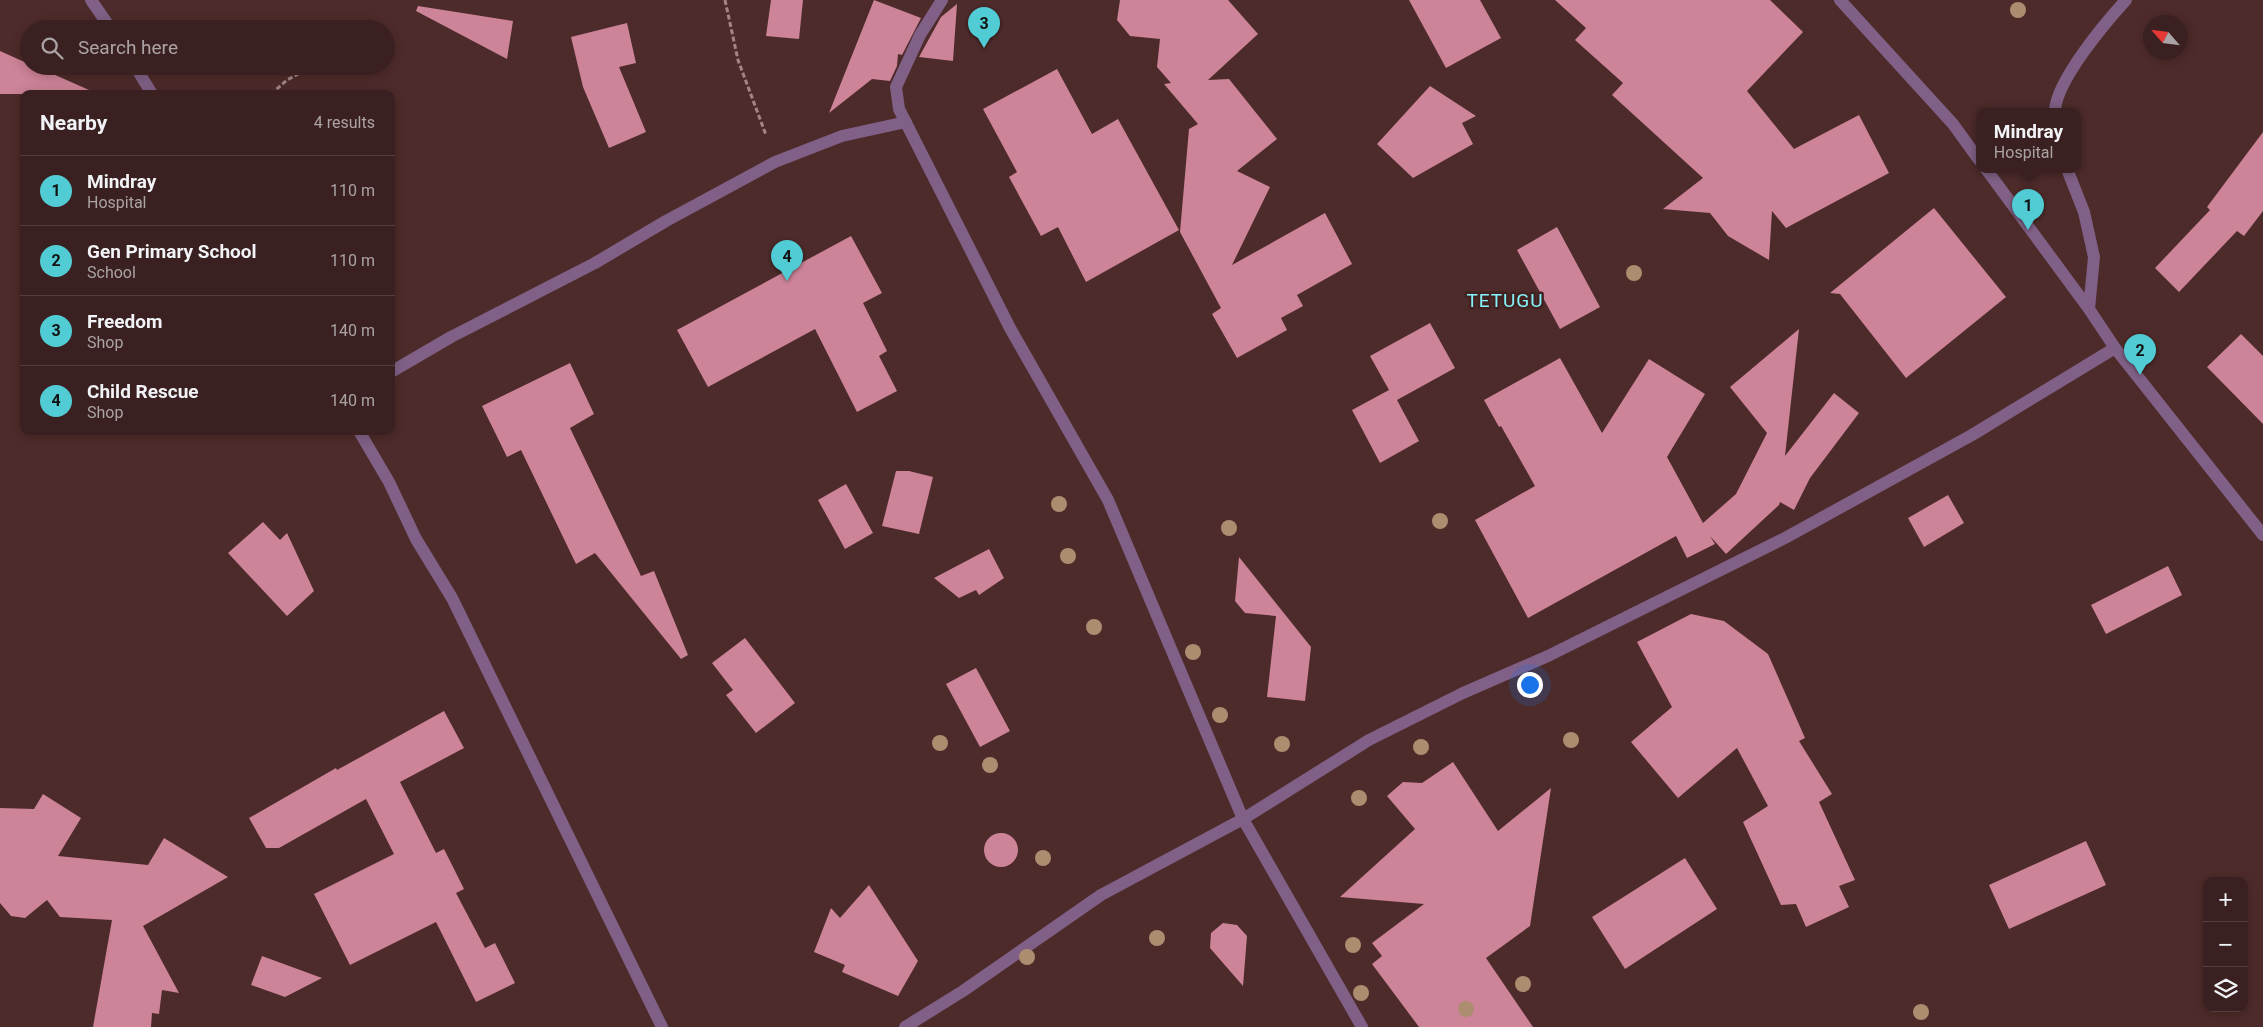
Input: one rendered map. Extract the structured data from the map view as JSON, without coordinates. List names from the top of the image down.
{
  "districts": ["TETUGU"],
  "north": "top left",
  "page": {
    "pins": [
      "3",
      "1",
      "4",
      "2"
    ],
    "search": "Search here",
    "heading": ["Nearby", "4 results"],
    "popup": ["Mindray", "Hospital"],
    "list": [
      {
        "mark": "1",
        "name": "Mindray",
        "note": "Hospital",
        "value": "110 m"
      },
      {
        "mark": "2",
        "name": "Gen Primary School",
        "note": "School",
        "value": "110 m"
      },
      {
        "mark": "3",
        "name": "Freedom",
        "note": "Shop",
        "value": "140 m"
      },
      {
        "mark": "4",
        "name": "Child Rescue",
        "note": "Shop",
        "value": "140 m"
      }
    ],
    "map_buttons": ["+", "−"]
  }
}
